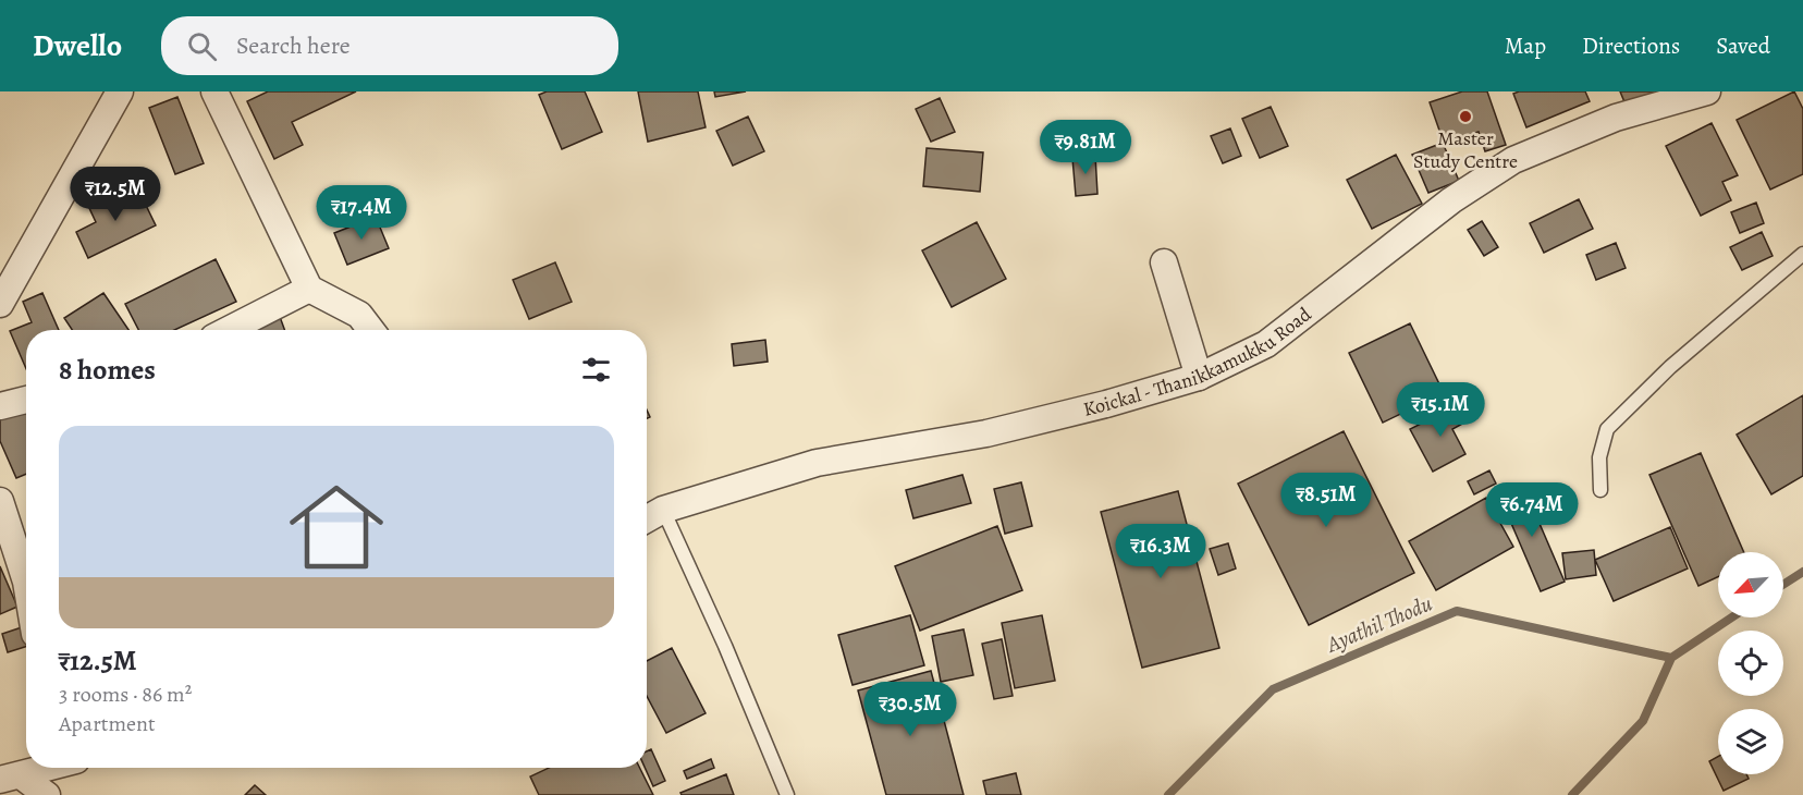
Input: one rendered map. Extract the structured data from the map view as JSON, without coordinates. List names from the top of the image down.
{
  "streets": {
    "street": ["Koickal - Thanikkamukku Road"]
  },
  "water": ["Ayathil Thodu"],
  "places": ["Master Study Centre"],
  "north": "bottom left",
  "page": {
    "header": "Dwello",
    "search": "Search here",
    "nav": ["Map", "Directions", "Saved"],
    "price": [
      "₹9.81M",
      "₹12.5M",
      "₹17.4M",
      "₹15.1M",
      "₹8.51M",
      "₹6.74M",
      "₹16.3M",
      "₹30.5M"
    ],
    "heading": "8 homes",
    "list": [
      {
        "name": "₹12.5M",
        "note": "3 rooms · 86 m² · Apartment"
      }
    ]
  }
}
